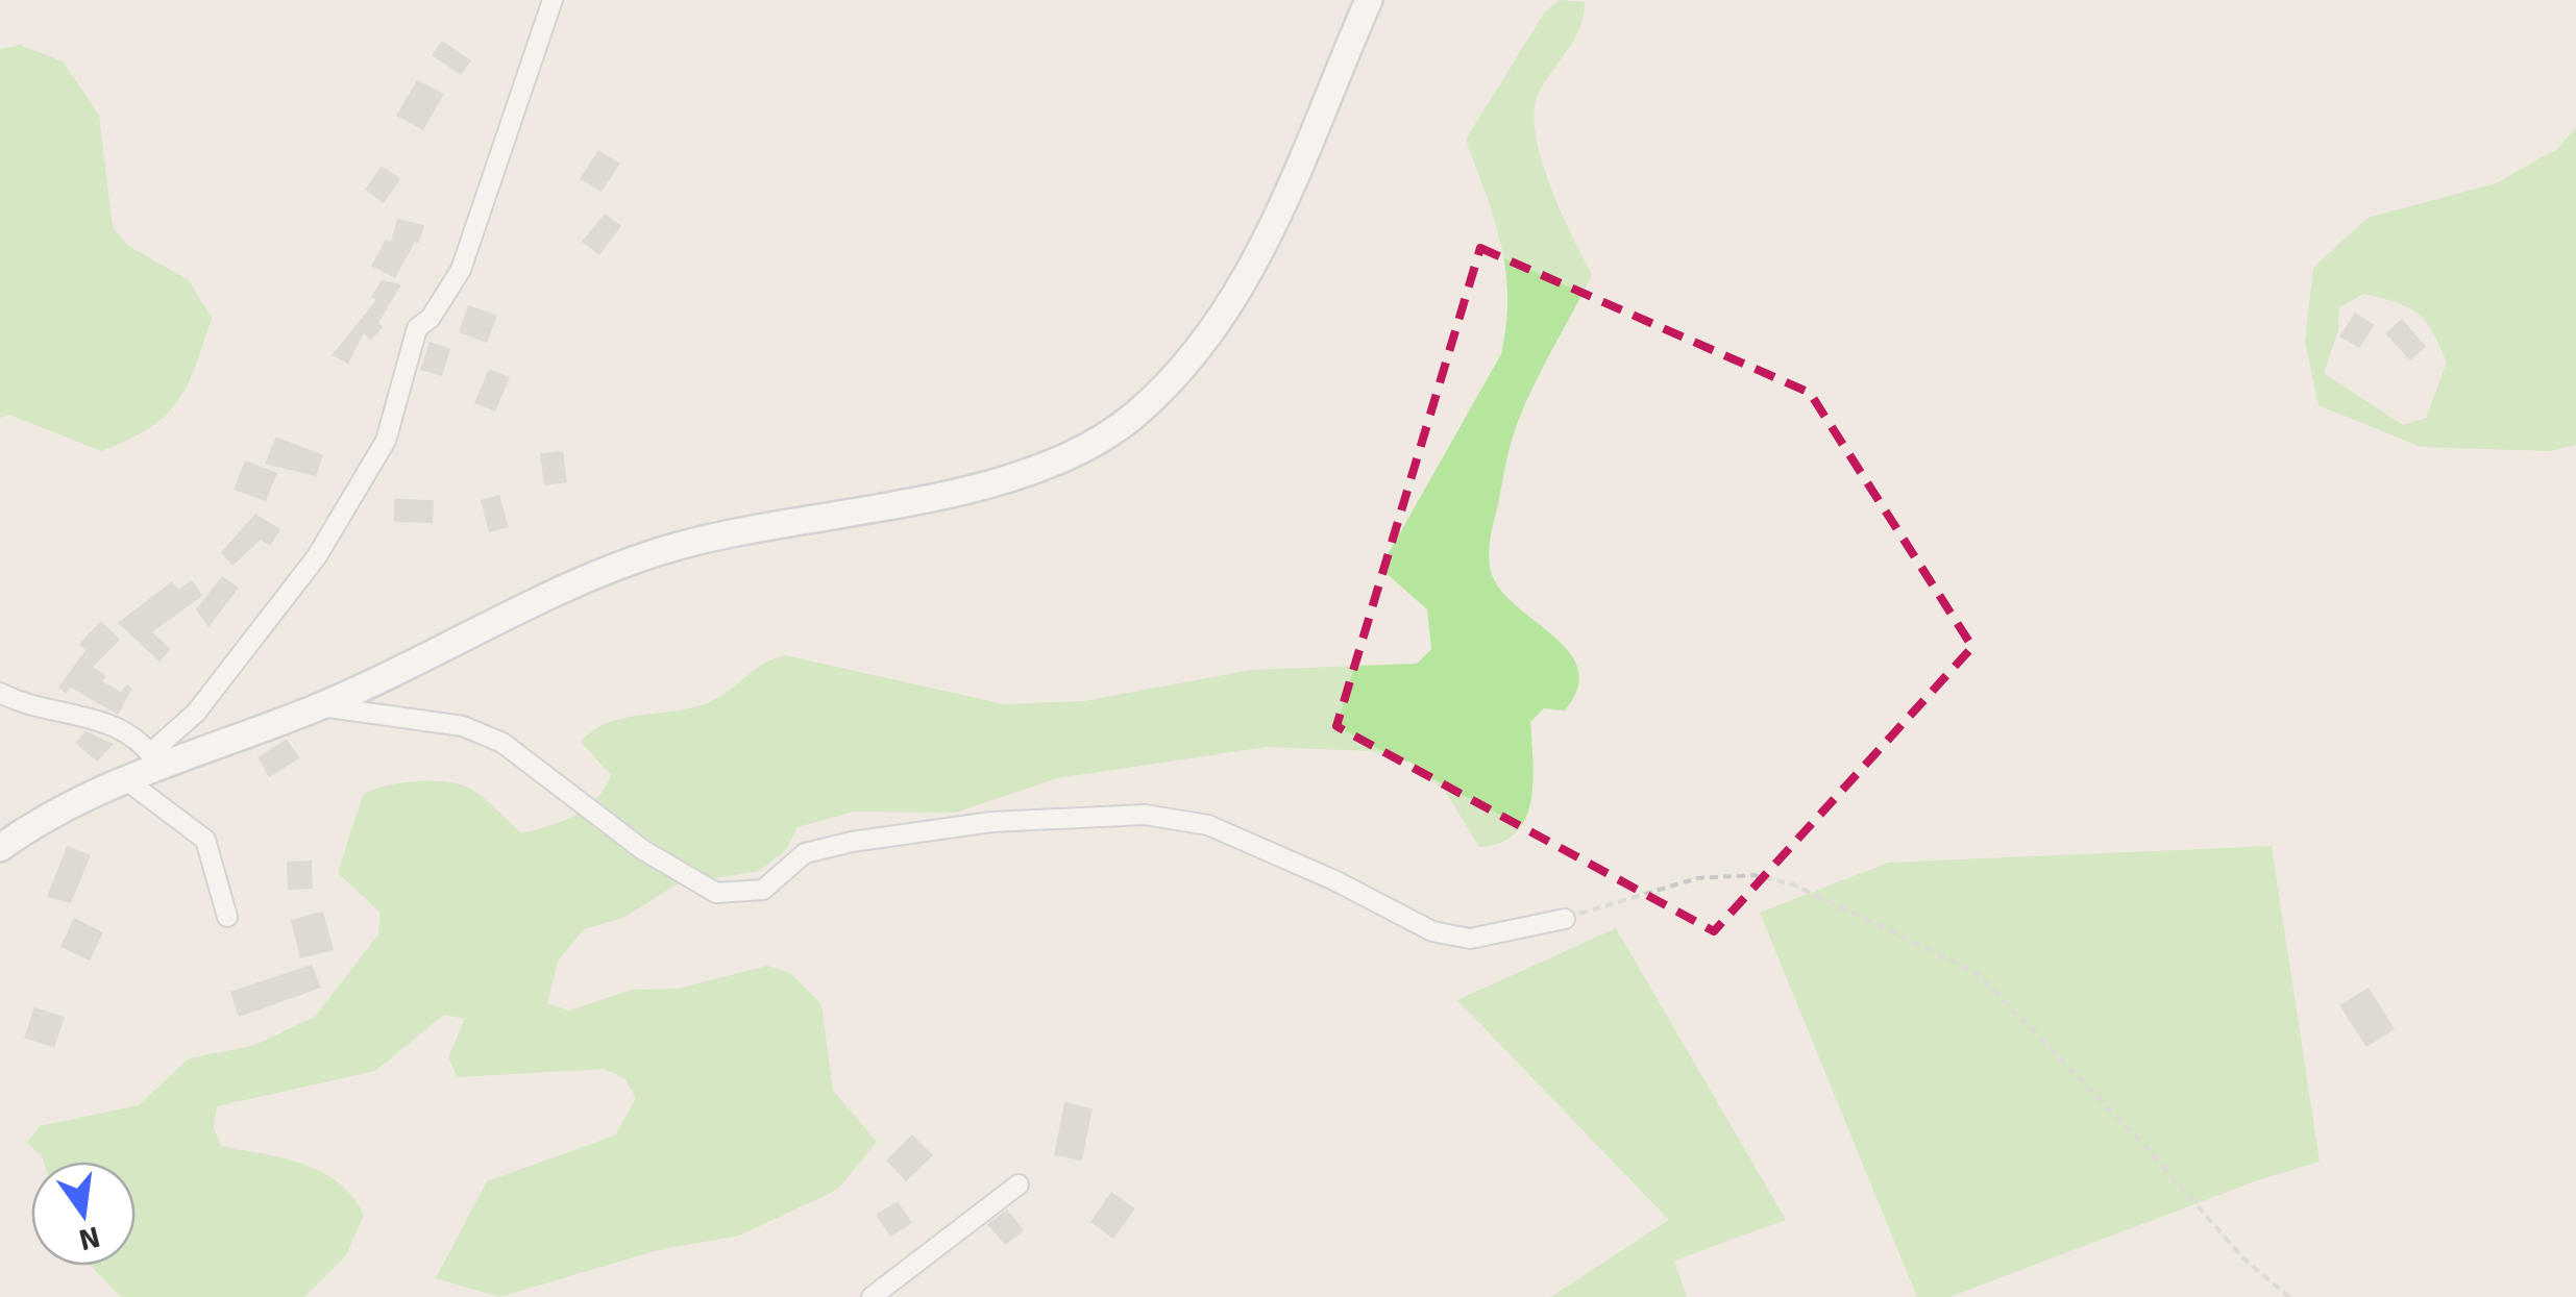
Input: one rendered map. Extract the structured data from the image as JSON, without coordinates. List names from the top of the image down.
{
  "north": "bottom"
}
